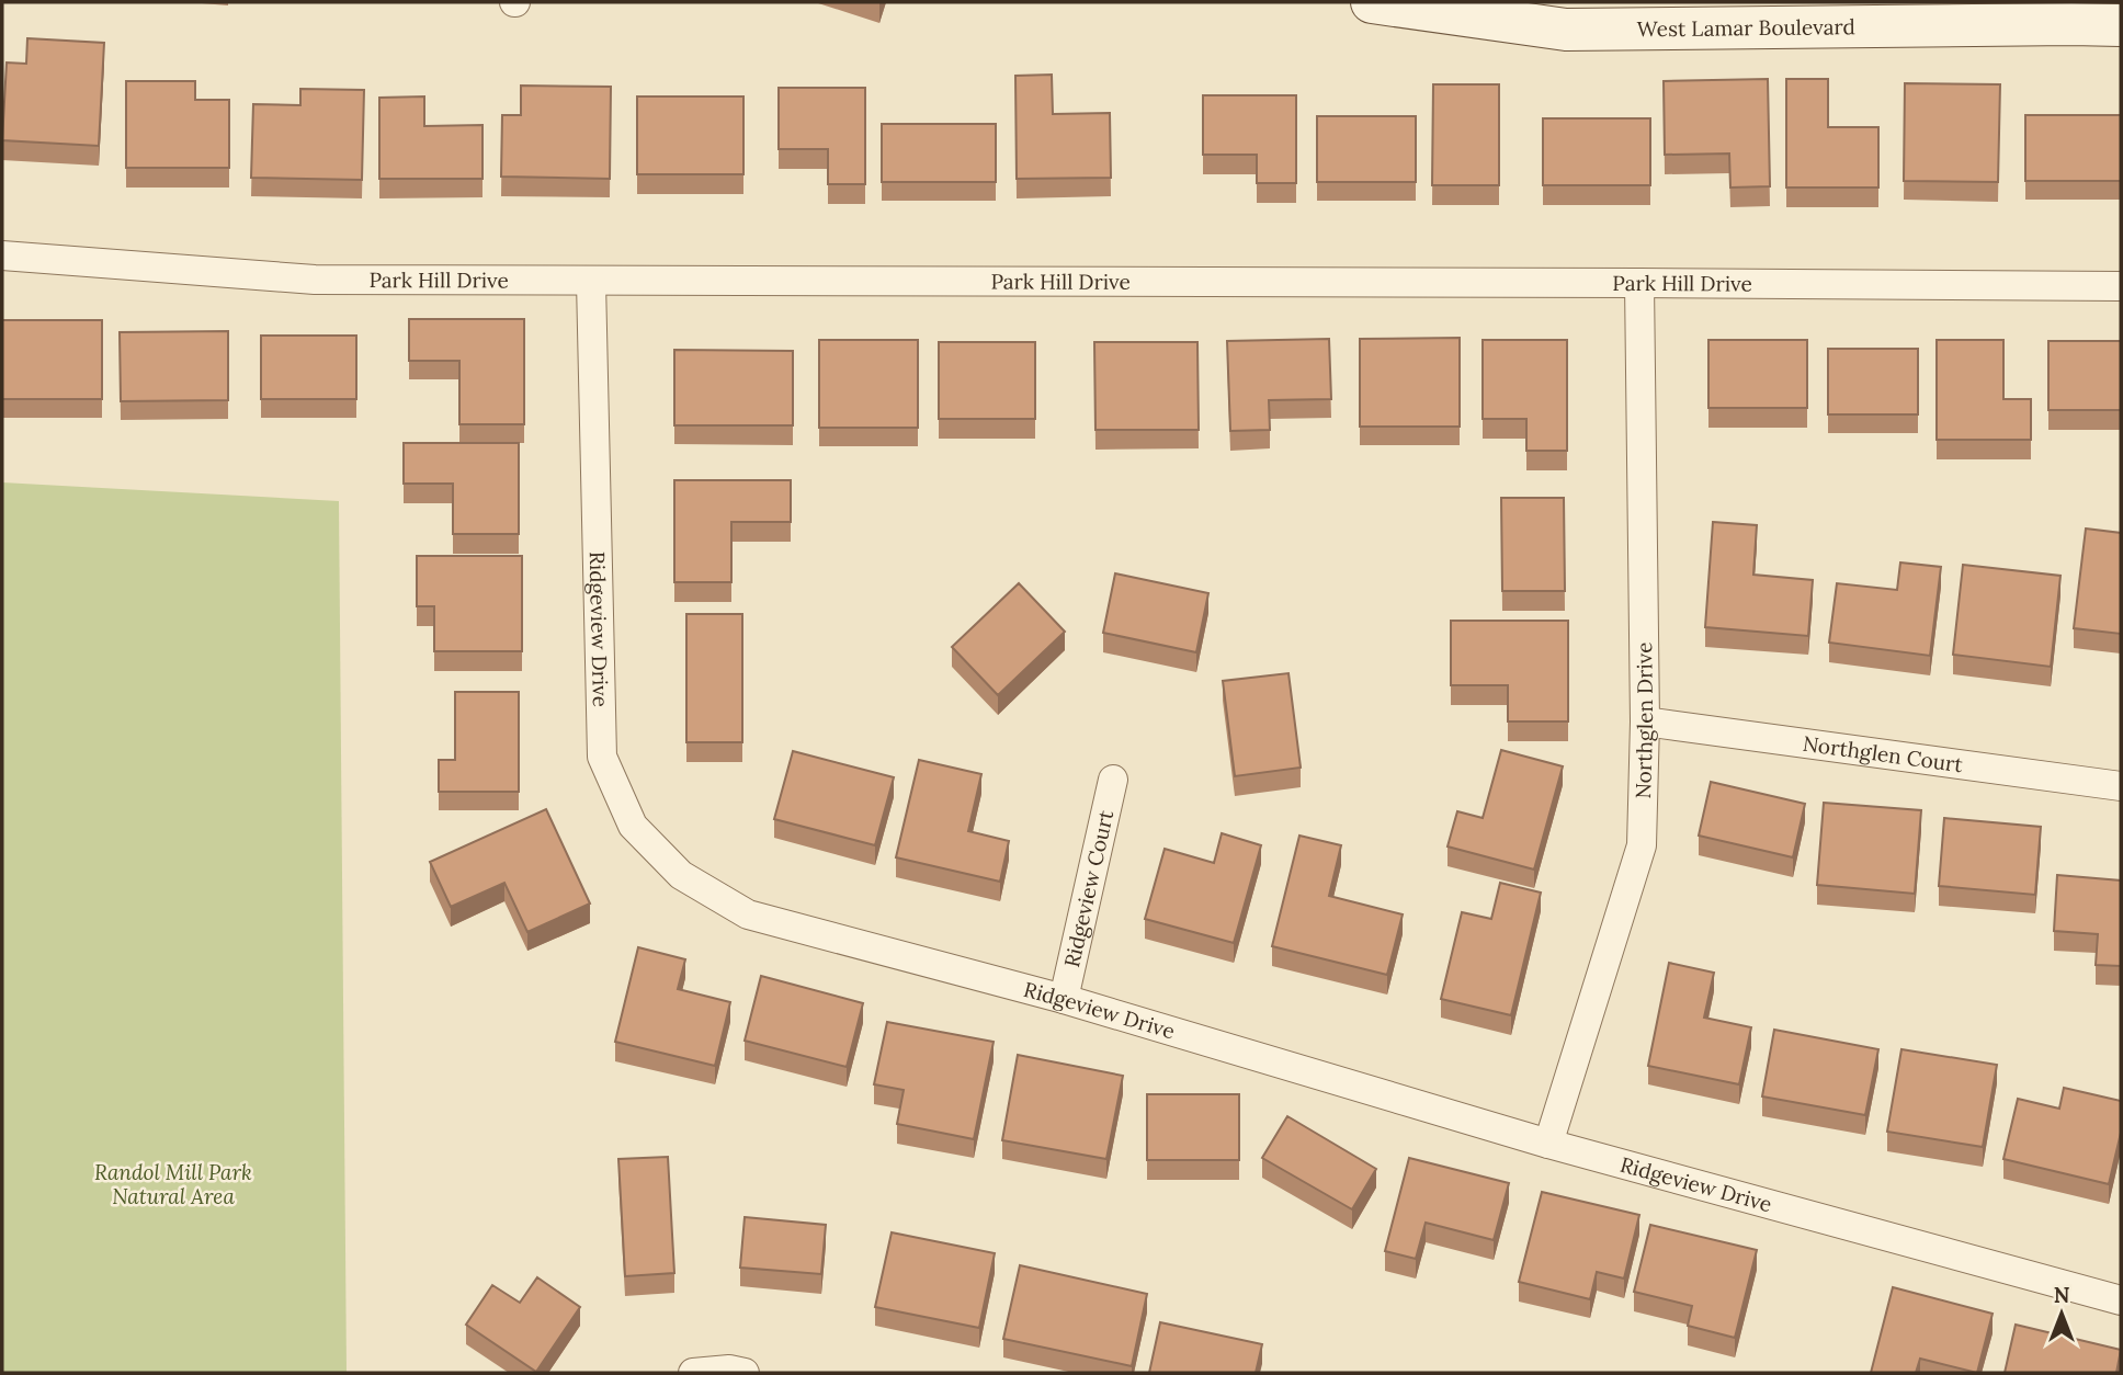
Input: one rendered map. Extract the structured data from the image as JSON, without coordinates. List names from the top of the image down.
{
  "streets": {
    "main road": ["West Lamar Boulevard"],
    "street": [
      "Park Hill Drive",
      "Ridgeview Drive",
      "Northglen Drive",
      "Northglen Court",
      "Ridgeview Court"
    ]
  },
  "crossings": [
    ["Park Hill Drive", "Ridgeview Drive"],
    ["Park Hill Drive", "Northglen Drive"],
    ["Ridgeview Drive", "Northglen Drive"],
    ["Ridgeview Drive", "Ridgeview Court"],
    ["Northglen Drive", "Northglen Court"]
  ],
  "parks": ["Randol Mill Park Natural Area"],
  "north": "top"
}
